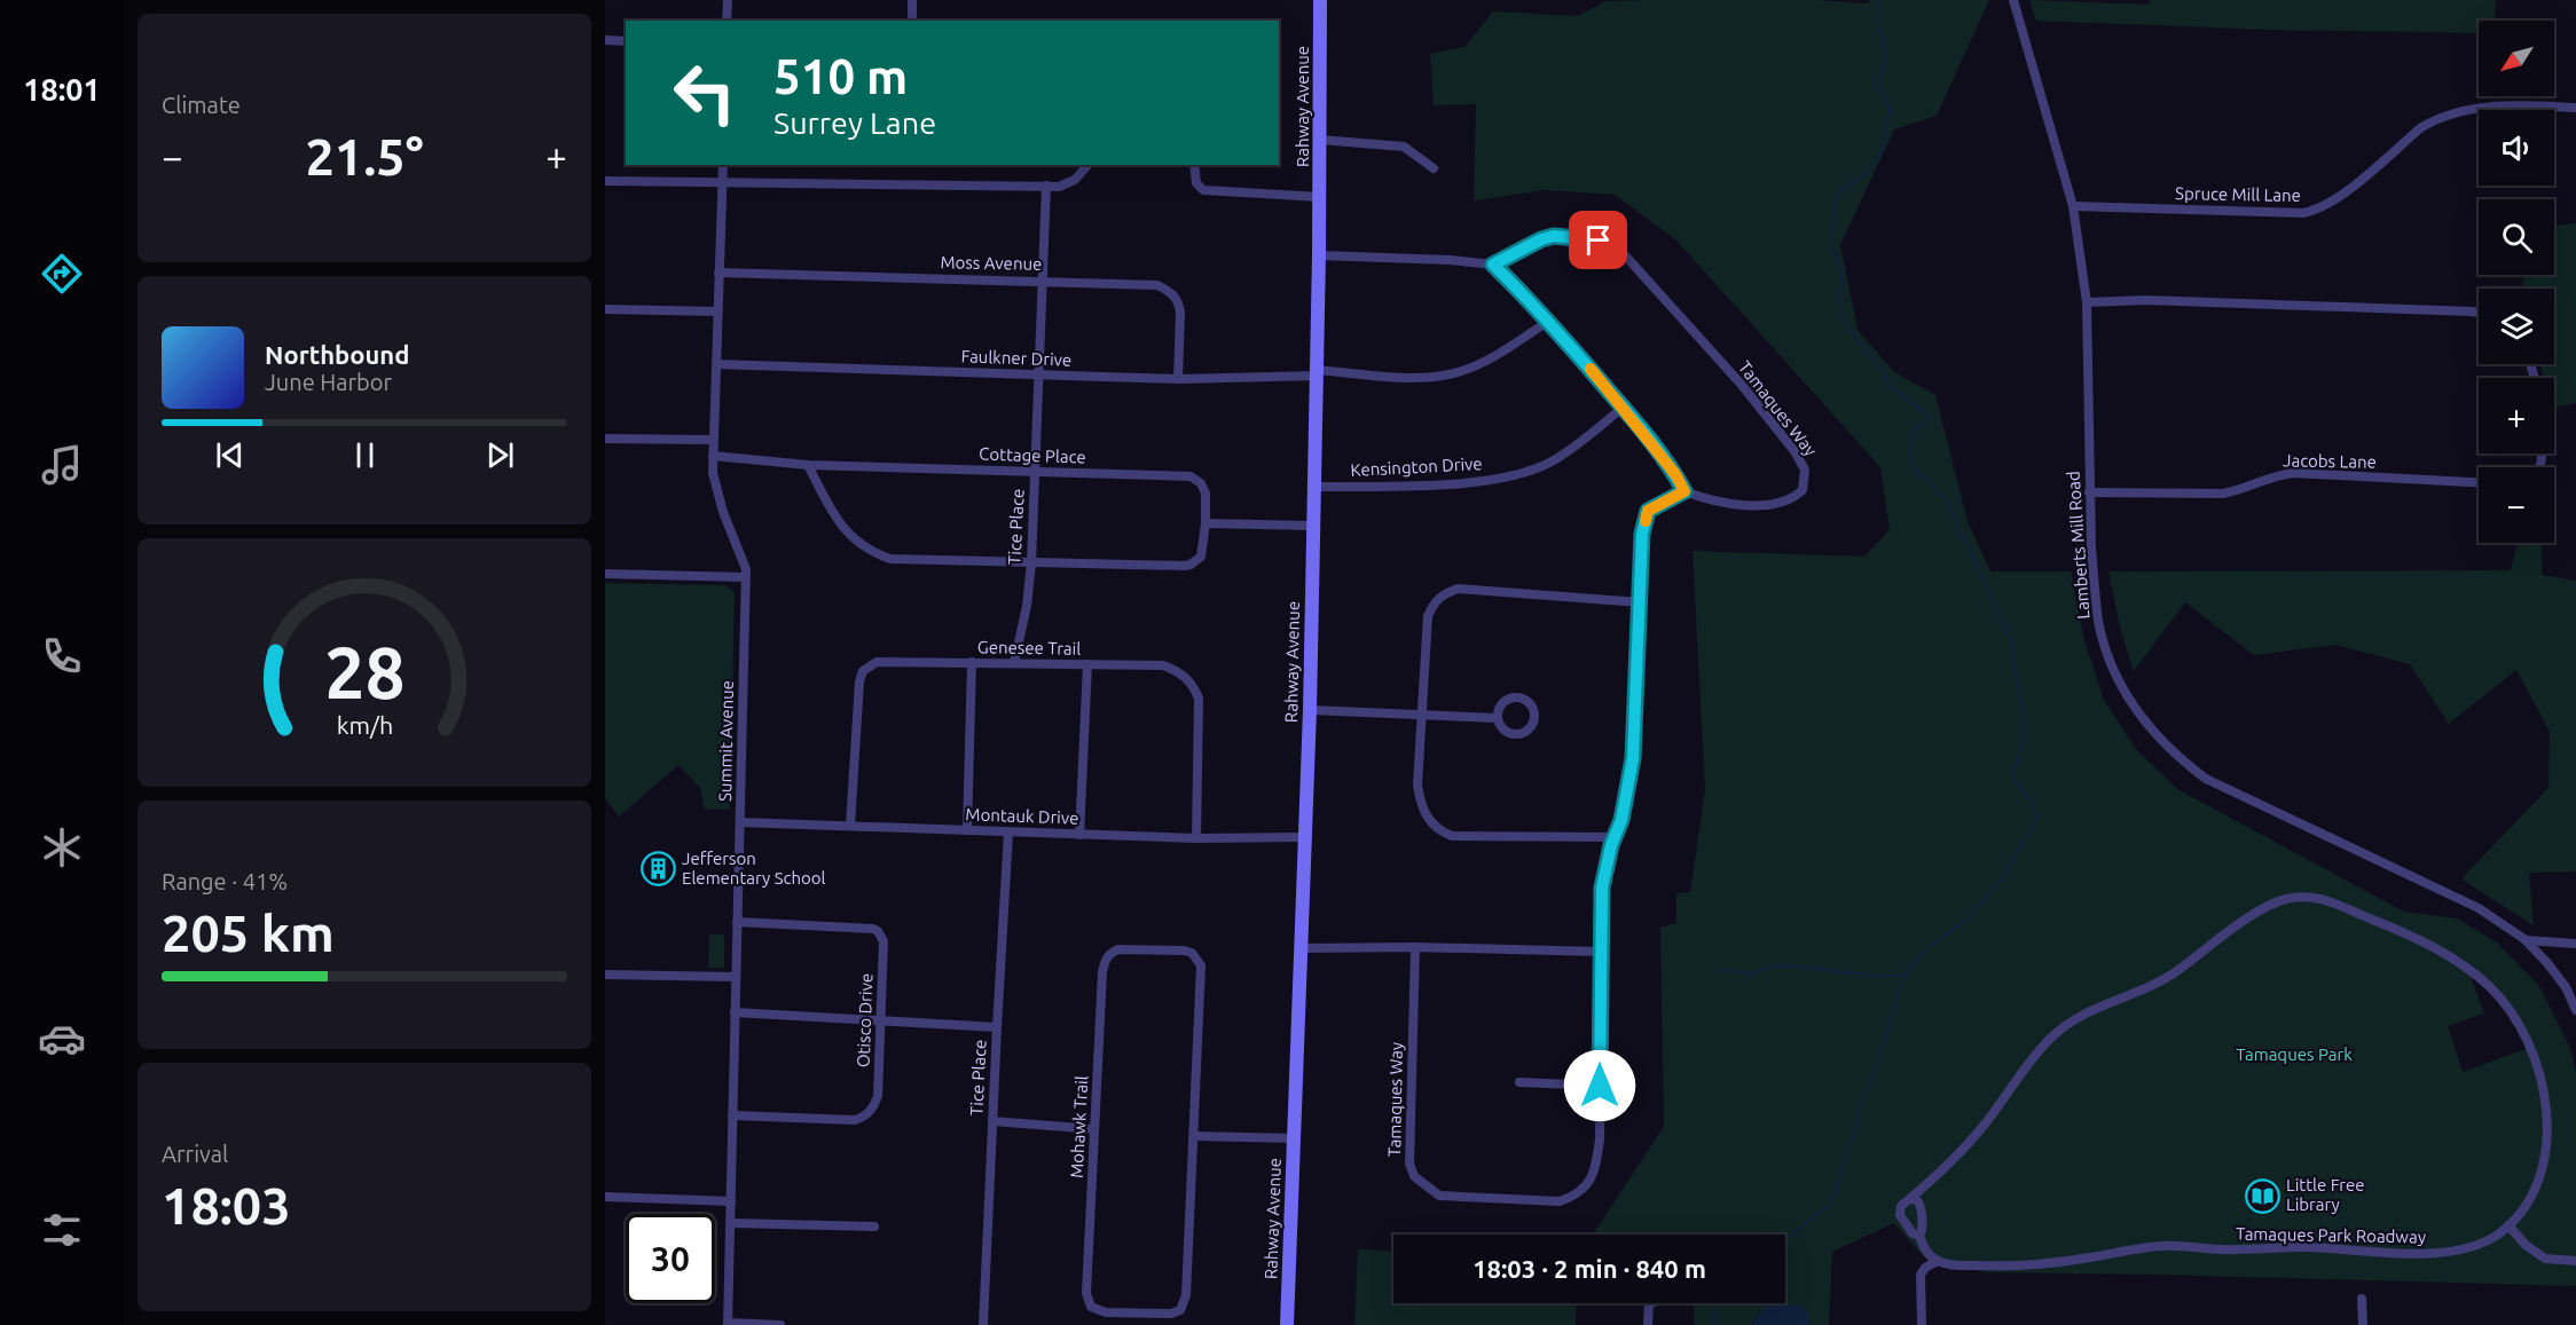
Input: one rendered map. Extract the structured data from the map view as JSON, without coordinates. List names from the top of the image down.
{
  "streets": {
    "street": [
      "Rahway Avenue",
      "Spruce Mill Lane",
      "Moss Avenue",
      "Faulkner Drive",
      "Tamaques Way",
      "Cottage Place",
      "Jacobs Lane",
      "Kensington Drive",
      "Tice Place",
      "Lamberts Mill Road",
      "Genesee Trail",
      "Summit Avenue",
      "Montauk Drive",
      "Otisco Drive",
      "Mohawk Trail",
      "Tamaques Park Roadway"
    ]
  },
  "crossings": [
    ["Rahway Avenue", "Faulkner Drive"],
    ["Rahway Avenue", "Kensington Drive"],
    ["Rahway Avenue", "Montauk Drive"],
    ["Spruce Mill Lane", "Lamberts Mill Road"],
    ["Moss Avenue", "Faulkner Drive"],
    ["Moss Avenue", "Tice Place"],
    ["Moss Avenue", "Summit Avenue"],
    ["Faulkner Drive", "Tice Place"],
    ["Faulkner Drive", "Summit Avenue"],
    ["Cottage Place", "Tice Place"],
    ["Cottage Place", "Summit Avenue"],
    ["Jacobs Lane", "Lamberts Mill Road"],
    ["Tice Place", "Genesee Trail"],
    ["Tice Place", "Montauk Drive"],
    ["Genesee Trail", "Montauk Drive"],
    ["Summit Avenue", "Montauk Drive"],
    ["Summit Avenue", "Otisco Drive"]
  ],
  "parks": ["Tamaques Park"],
  "places": {
    "building": ["Jefferson Elementary School"],
    "library": ["Little Free Library"]
  },
  "north": "bottom left",
  "page": {
    "tabs": "18:01",
    "tile": [
      "Climate",
      ["Range · 41%", "205 km"],
      ["Arrival", "18:03"]
    ],
    "map_buttons": ["+", "−"],
    "turn": ["510 m", "Surrey Lane"],
    "heat": ["−", "21.5°", "+"],
    "song": ["Northbound", "June Harbor"],
    "limit": "30",
    "trip": "18:03 · 2 min · 840 m",
    "gauge": ["28", "km/h"]
  }
}
